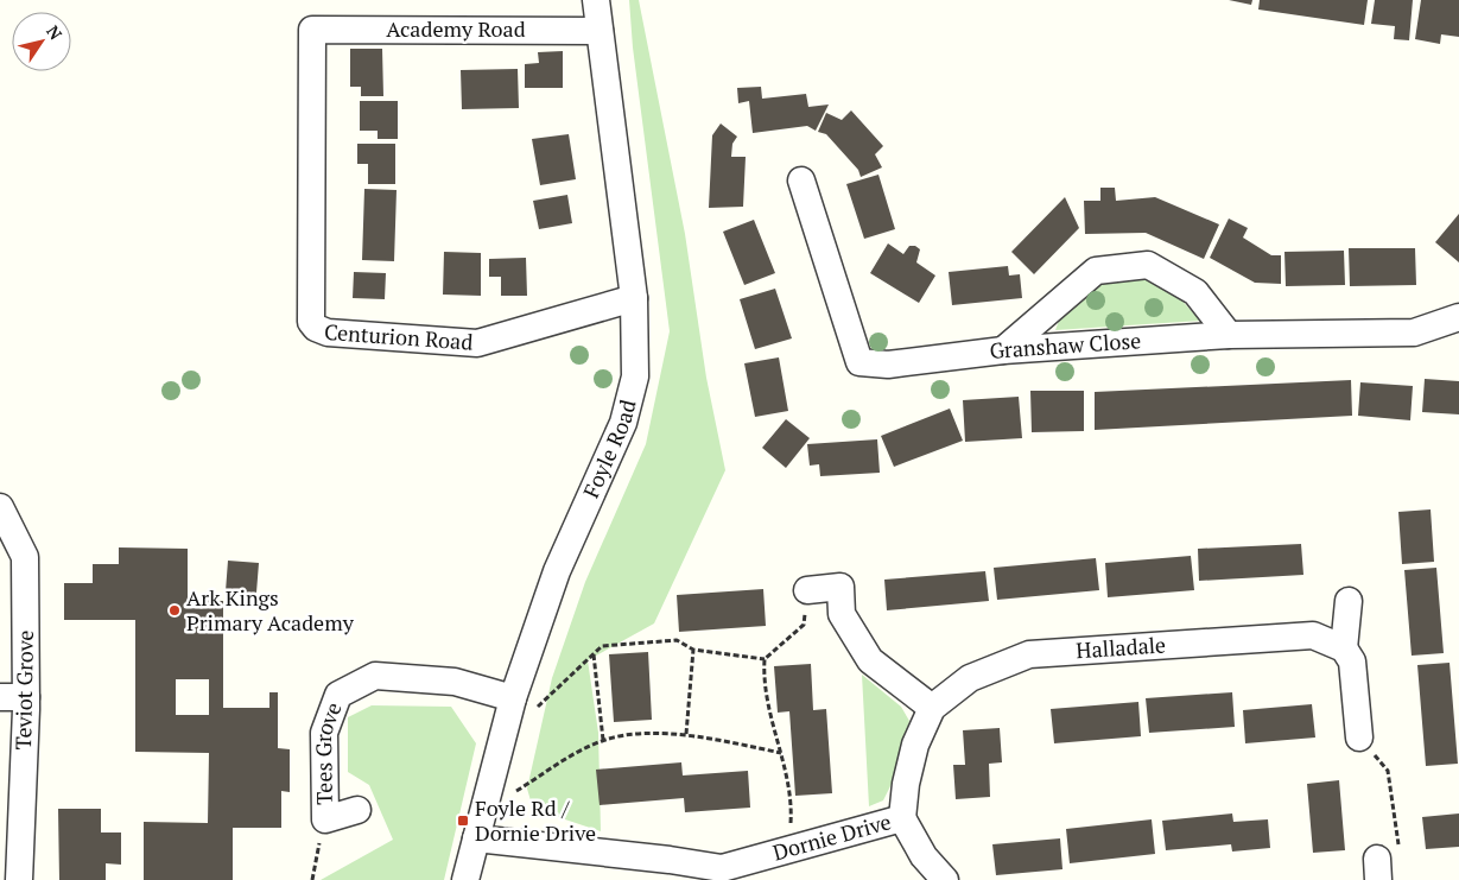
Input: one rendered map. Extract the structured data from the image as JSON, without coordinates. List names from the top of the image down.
{
  "streets": {
    "street": [
      "Academy Road",
      "Centurion Road",
      "Granshaw Close",
      "Foyle Road",
      "Halladale",
      "Teviot Grove",
      "Tees Grove",
      "Dornie Drive"
    ]
  },
  "crossings": [
    ["Academy Road", "Centurion Road"],
    ["Academy Road", "Foyle Road"],
    ["Centurion Road", "Foyle Road"],
    ["Foyle Road", "Tees Grove"],
    ["Foyle Road", "Dornie Drive"],
    ["Halladale", "Dornie Drive"]
  ],
  "places": {
    "other": ["Ark Kings Primary Academy"],
    "transit": ["Foyle Rd / Dornie Drive"]
  },
  "north": "top right"
}
